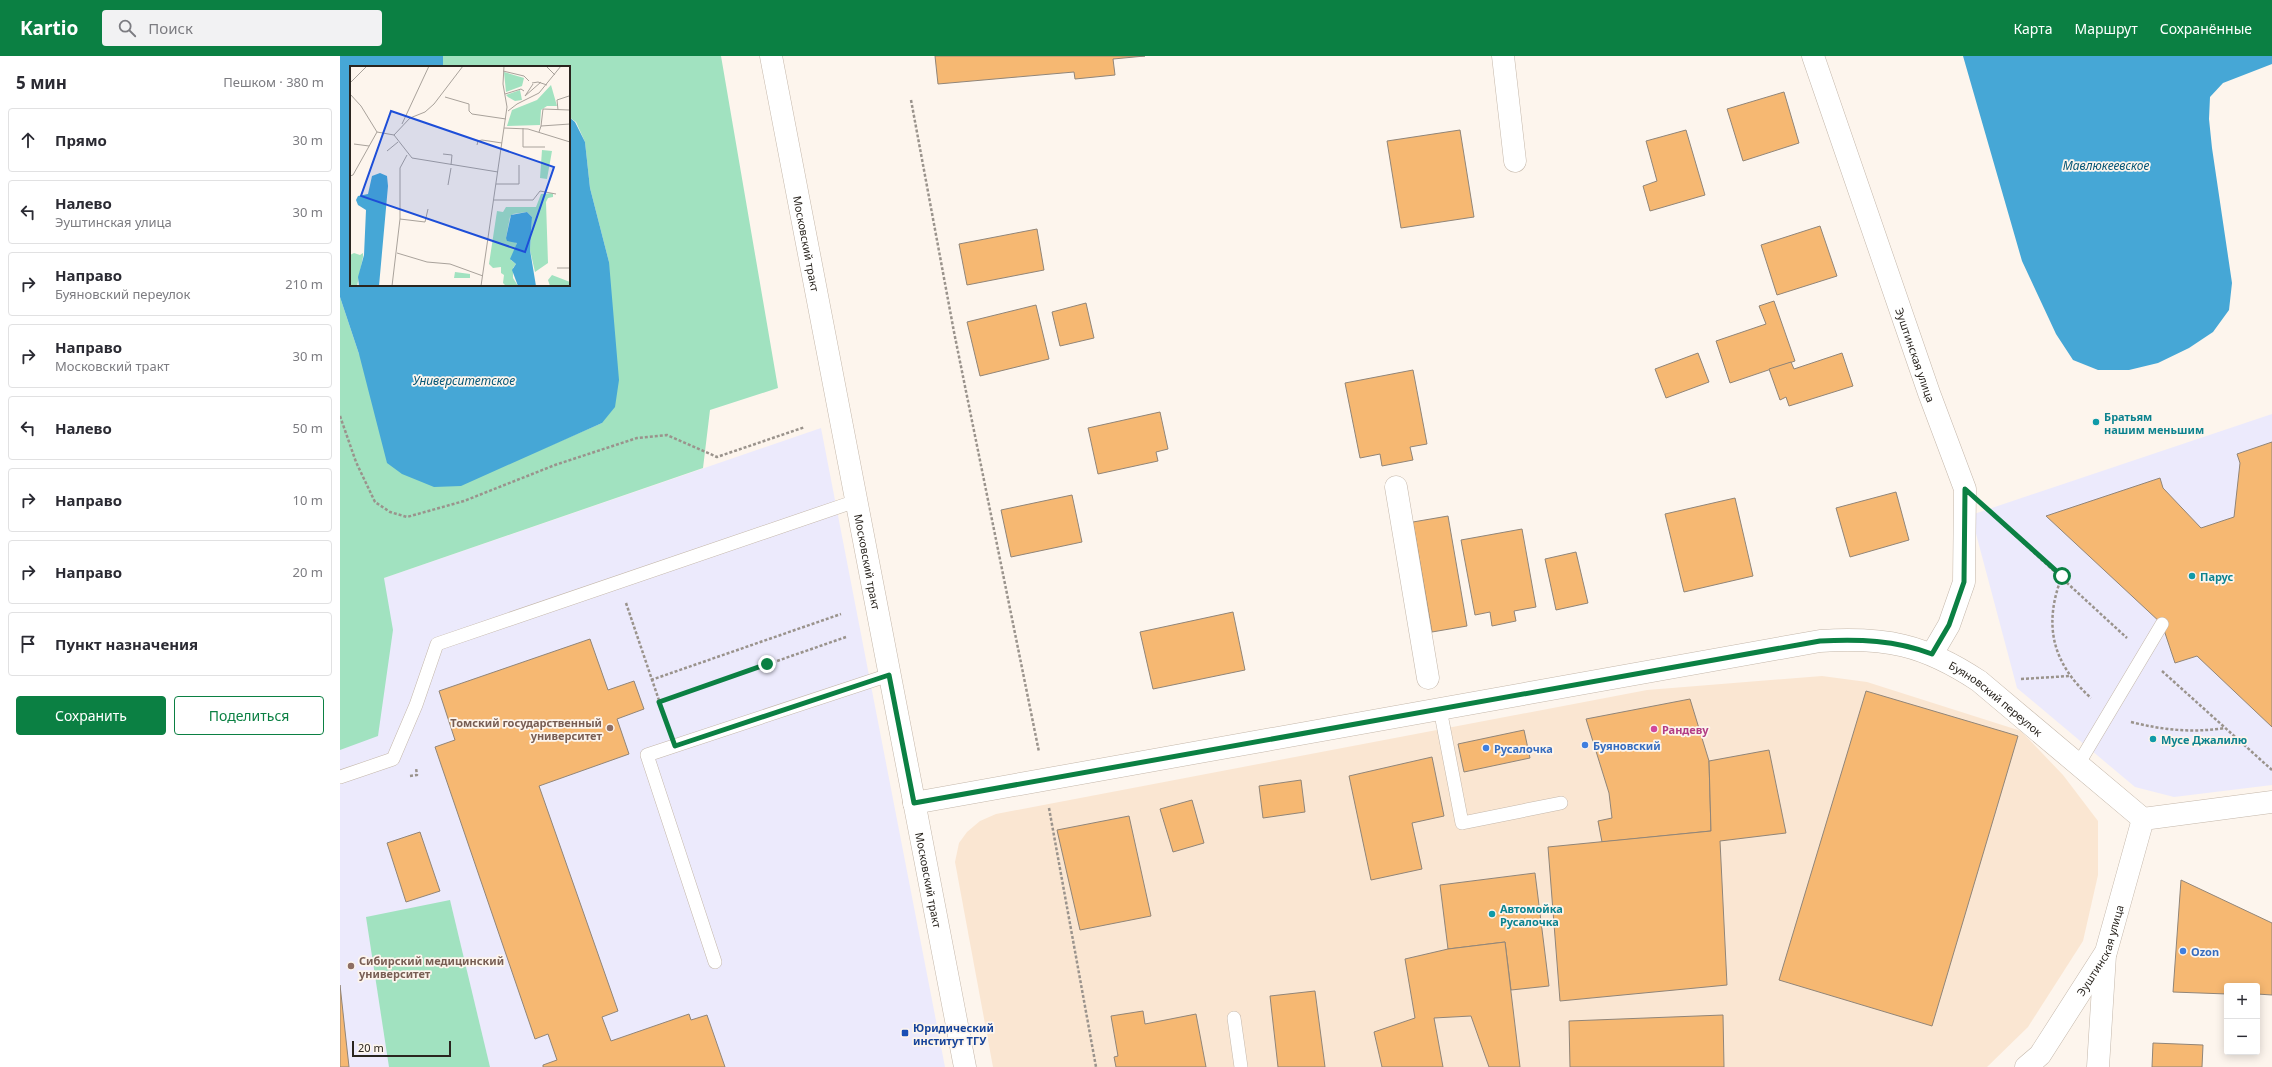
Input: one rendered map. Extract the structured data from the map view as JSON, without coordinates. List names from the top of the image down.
{
  "streets": {
    "street": ["Московский тракт", "Эуштинская улица", "Буяновский переулок"]
  },
  "crossings": [
    ["Московский тракт", "Буяновский переулок"],
    ["Эуштинская улица", "Буяновский переулок"]
  ],
  "water": ["Мавлюкеевское", "Университетское"],
  "places": {
    "other": [
      "Братьям нашим меньшим",
      "Парус",
      "Томский государственный университет",
      "Рандеву",
      "Мусе Джалилю",
      "Буяновский",
      "Русалочка",
      "Автомойка Русалочка",
      "Ozon",
      "Сибирский медицинский университет"
    ],
    "transit": ["Юридический институт ТГУ"]
  },
  "scale_bar": "20 m",
  "page": {
    "header": "Kartio",
    "search": "Поиск",
    "nav": ["Карта", "Маршрут", "Сохранённые"],
    "heading": ["5 мин", "Пешком · 380 m"],
    "list": [
      ["Прямо", "30 m"],
      ["Налево", "Эуштинская улица", "30 m"],
      ["Направо", "Буяновский переулок", "210 m"],
      ["Направо", "Московский тракт", "30 m"],
      ["Налево", "50 m"],
      ["Направо", "10 m"],
      ["Направо", "20 m"],
      "Пункт назначения"
    ],
    "buttons": ["Сохранить", "Поделиться"],
    "map_buttons": ["+", "−"],
    "scale": "20 m"
  }
}
